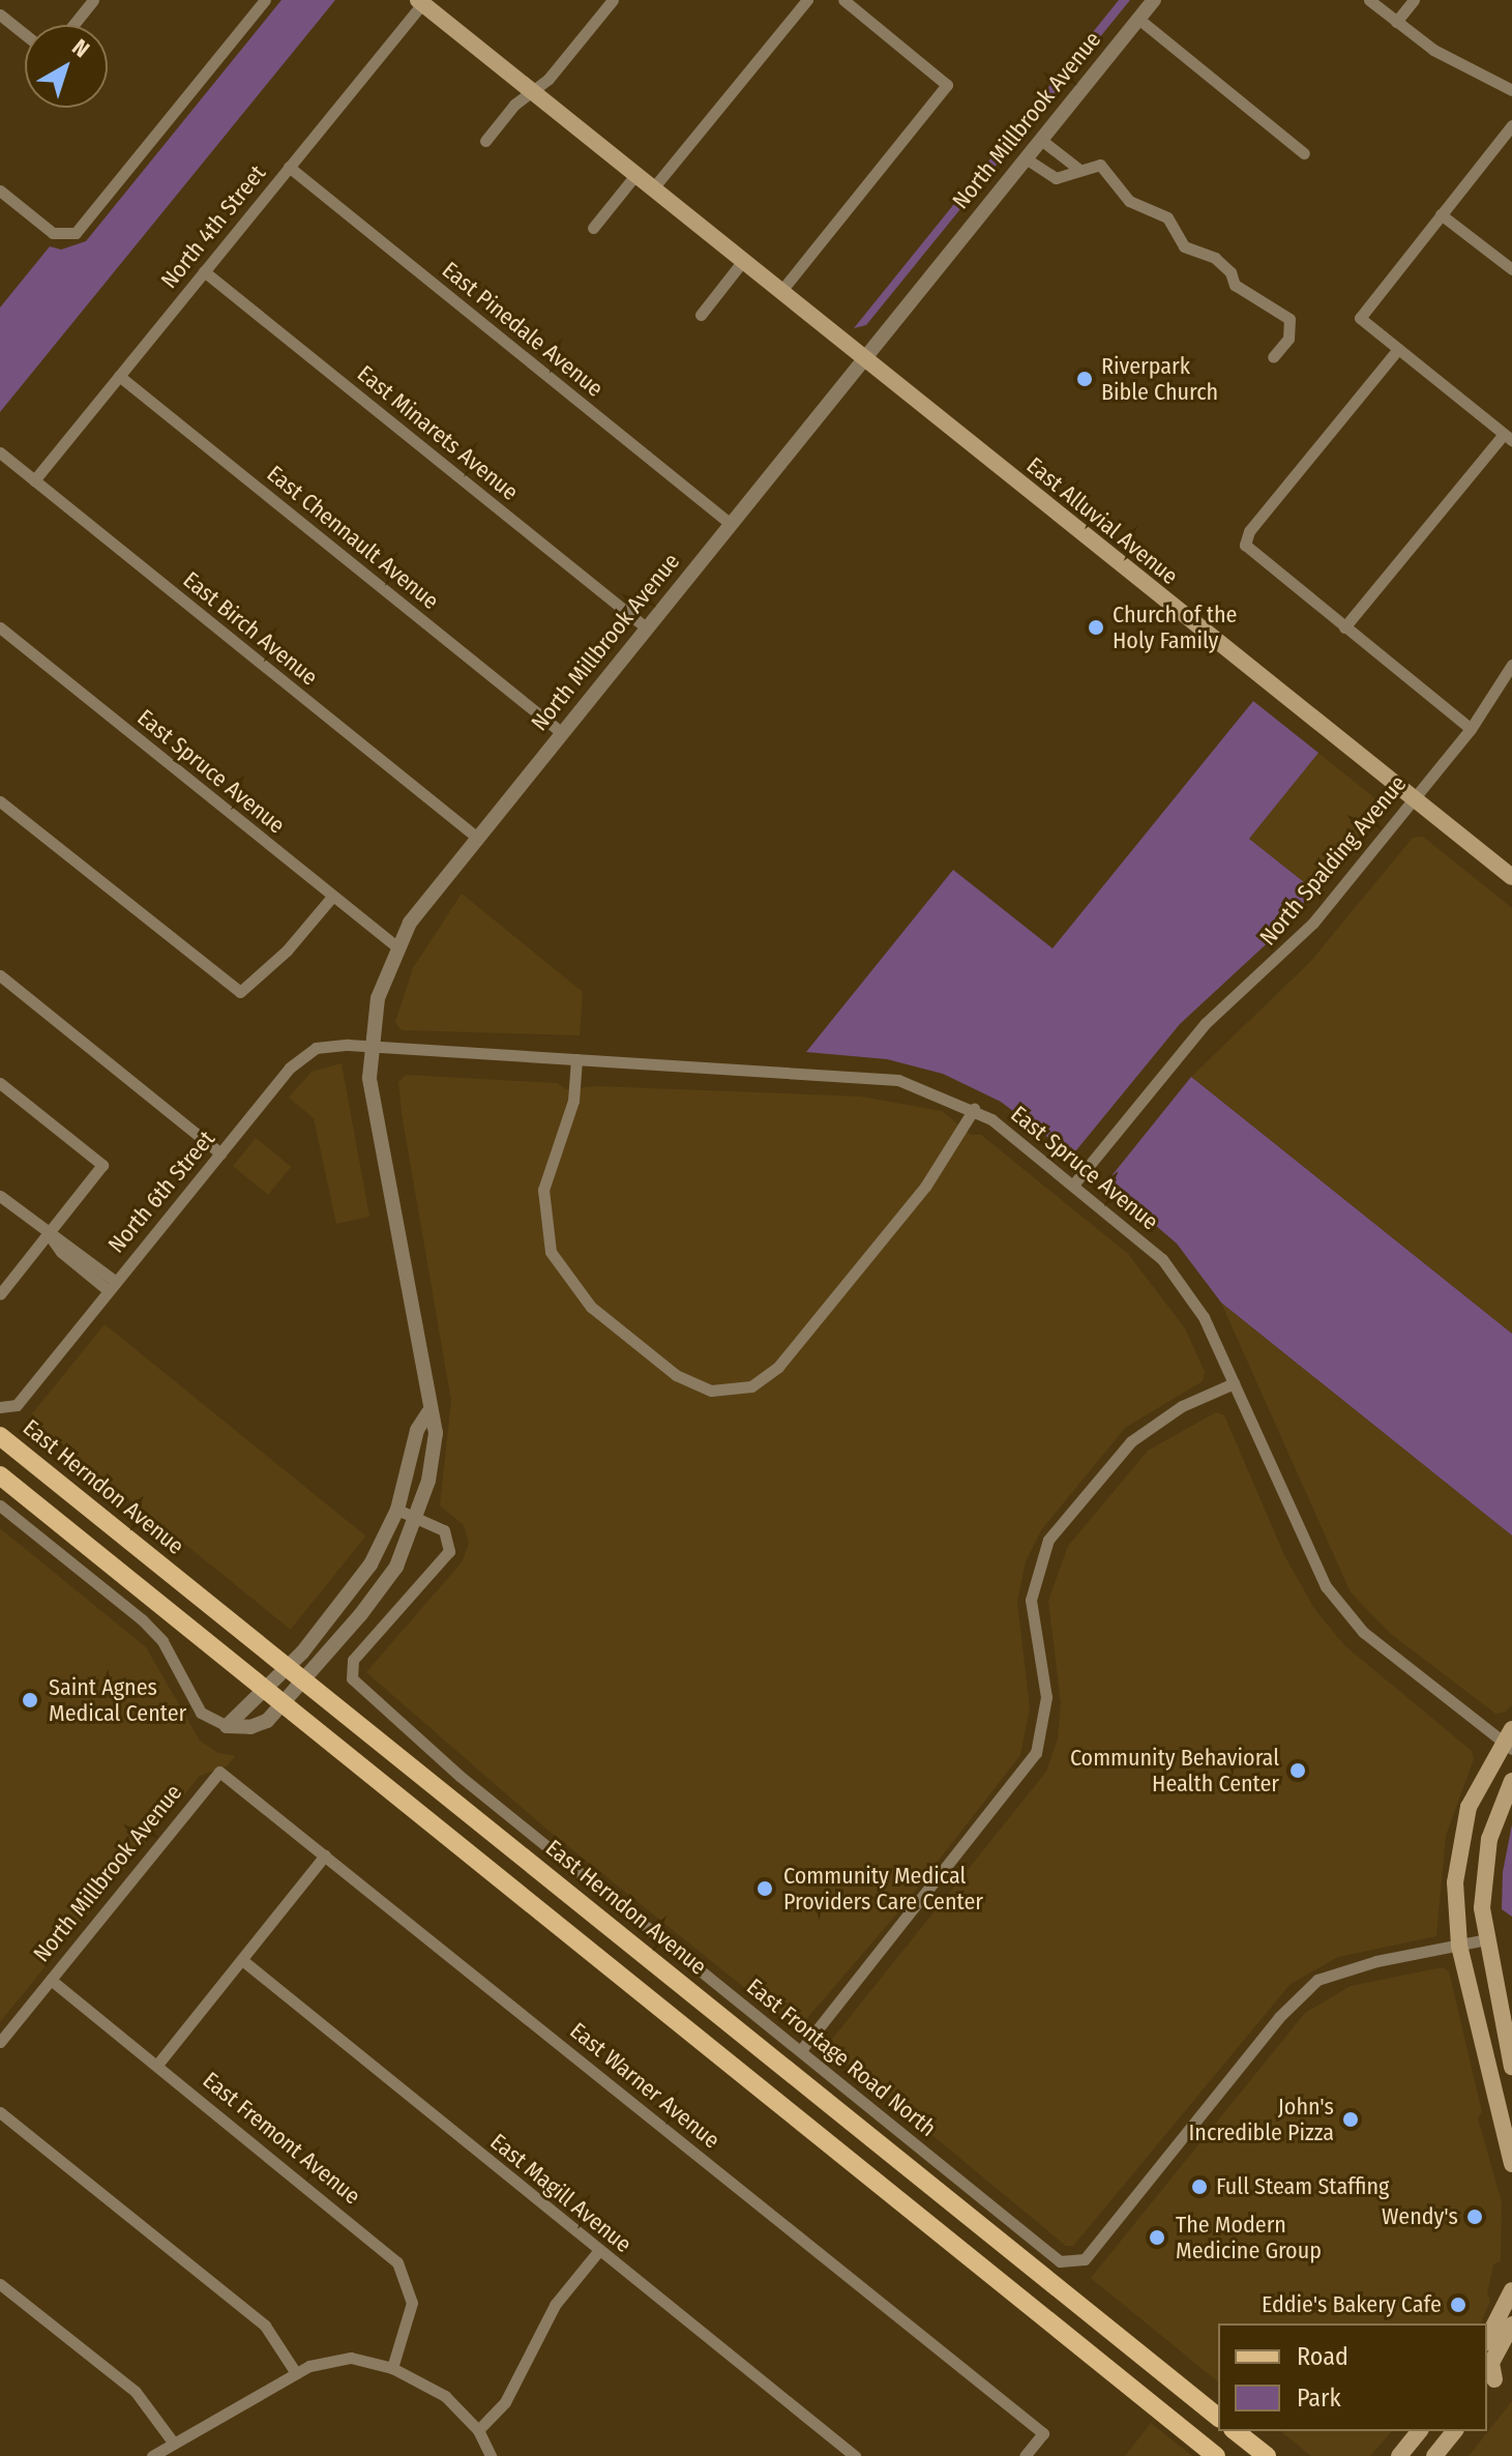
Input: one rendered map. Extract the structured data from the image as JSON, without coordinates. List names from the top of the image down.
{
  "streets": {
    "main road": ["East Alluvial Avenue", "East Herndon Avenue"],
    "street": [
      "North Millbrook Avenue",
      "North 4th Street",
      "East Pinedale Avenue",
      "East Minarets Avenue",
      "East Chennault Avenue",
      "East Birch Avenue",
      "East Spruce Avenue",
      "North Spalding Avenue",
      "North 6th Street",
      "East Frontage Road North",
      "East Warner Avenue",
      "East Fremont Avenue",
      "East Magill Avenue"
    ]
  },
  "crossings": [
    ["North Millbrook Avenue", "East Pinedale Avenue"],
    ["North Millbrook Avenue", "East Minarets Avenue"],
    ["North Millbrook Avenue", "East Alluvial Avenue"],
    ["North Millbrook Avenue", "East Chennault Avenue"],
    ["North Millbrook Avenue", "East Birch Avenue"],
    ["North Millbrook Avenue", "East Spruce Avenue"],
    ["North Millbrook Avenue", "North 6th Street"],
    ["North Millbrook Avenue", "East Herndon Avenue"],
    ["North Millbrook Avenue", "East Frontage Road North"],
    ["North Millbrook Avenue", "East Warner Avenue"],
    ["North Millbrook Avenue", "East Fremont Avenue"],
    ["North 4th Street", "East Pinedale Avenue"],
    ["North 4th Street", "East Minarets Avenue"],
    ["North 4th Street", "East Alluvial Avenue"],
    ["North 4th Street", "East Chennault Avenue"],
    ["North 4th Street", "East Birch Avenue"],
    ["East Alluvial Avenue", "North Spalding Avenue"],
    ["East Spruce Avenue", "North Spalding Avenue"],
    ["East Spruce Avenue", "North 6th Street"]
  ],
  "places": [
    "Riverpark Bible Church",
    "Church of the Holy Family",
    "Saint Agnes Medical Center",
    "Community Behavioral Health Center",
    "Community Medical Providers Care Center",
    "John's Incredible Pizza",
    "Full Steam Staffing",
    "Wendy's",
    "The Modern Medicine Group",
    "Eddie's Bakery Cafe"
  ],
  "legend": ["Road", "Park"],
  "north": "top right"
}
